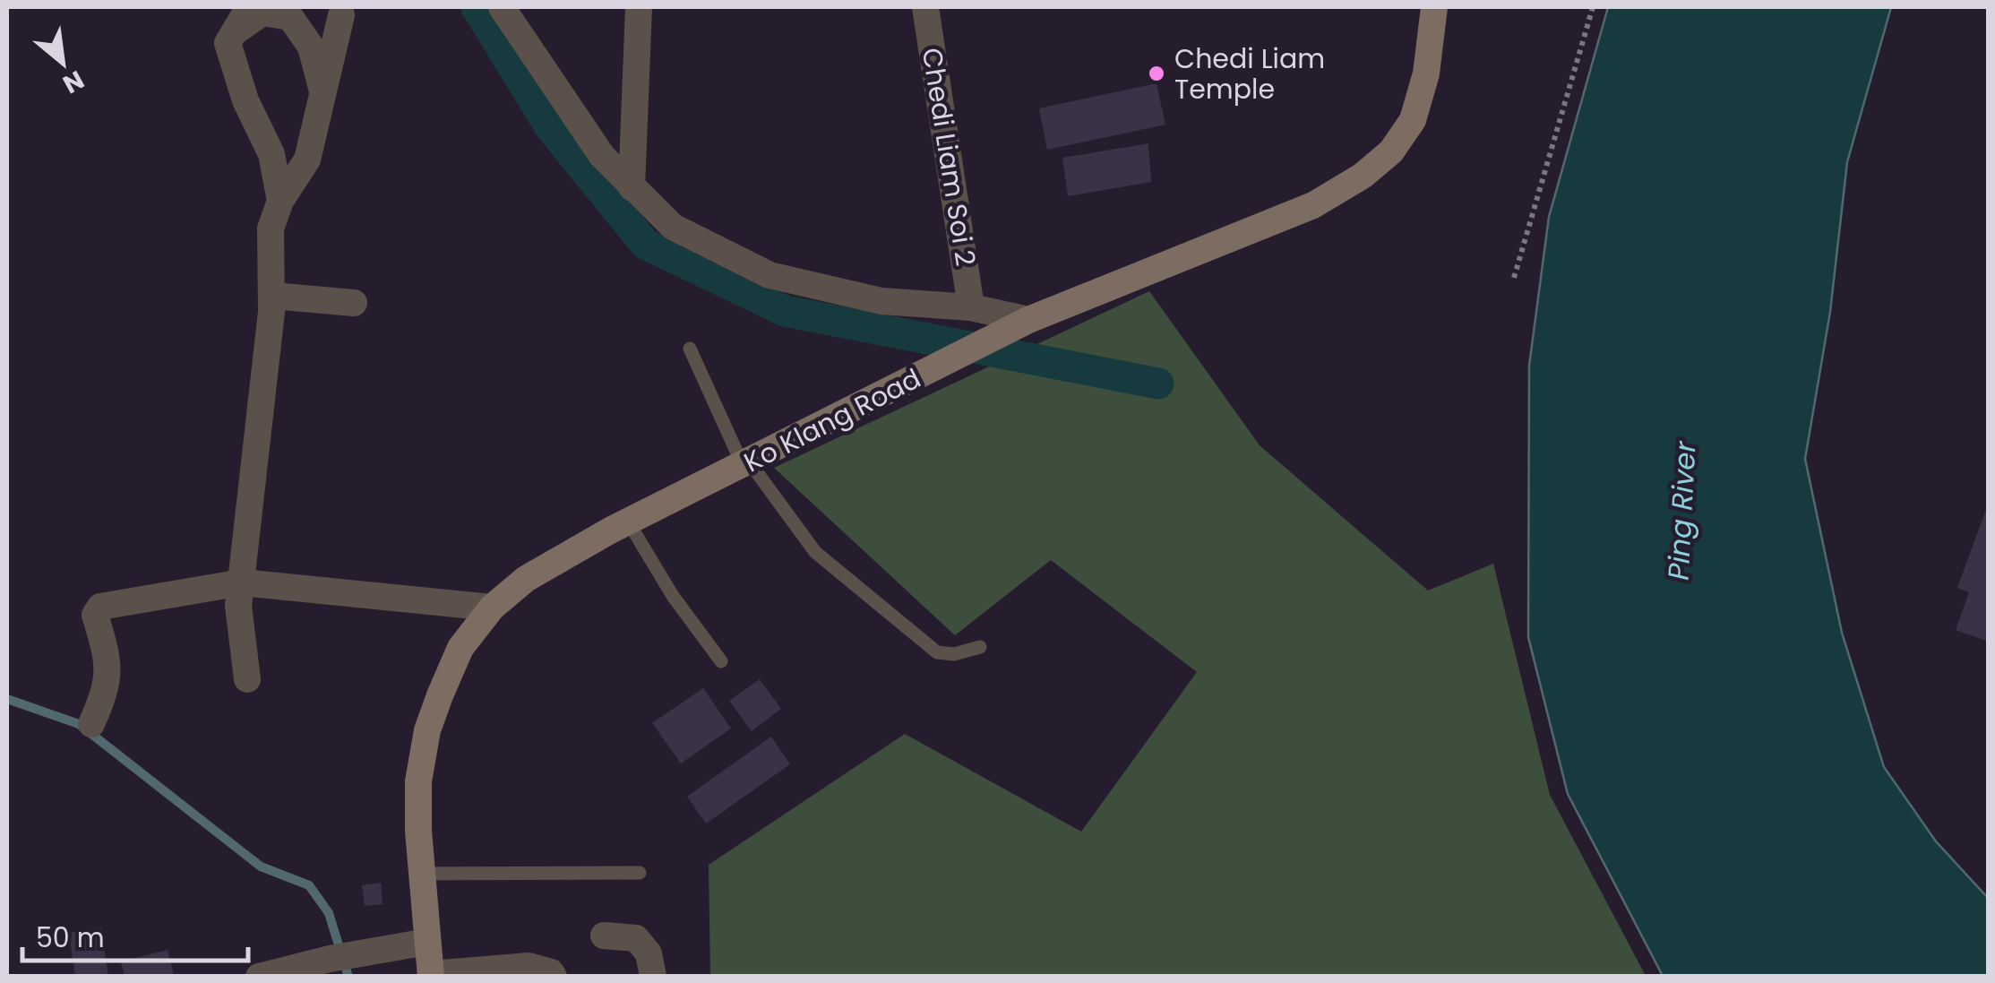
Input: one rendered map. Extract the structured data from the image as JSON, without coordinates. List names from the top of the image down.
{
  "streets": {
    "street": ["Chedi Liam Soi 2", "Ko Klang Road"]
  },
  "water": ["Ping River"],
  "places": ["Chedi Liam Temple"],
  "scale_bar": "50 m",
  "north": "bottom right"
}
